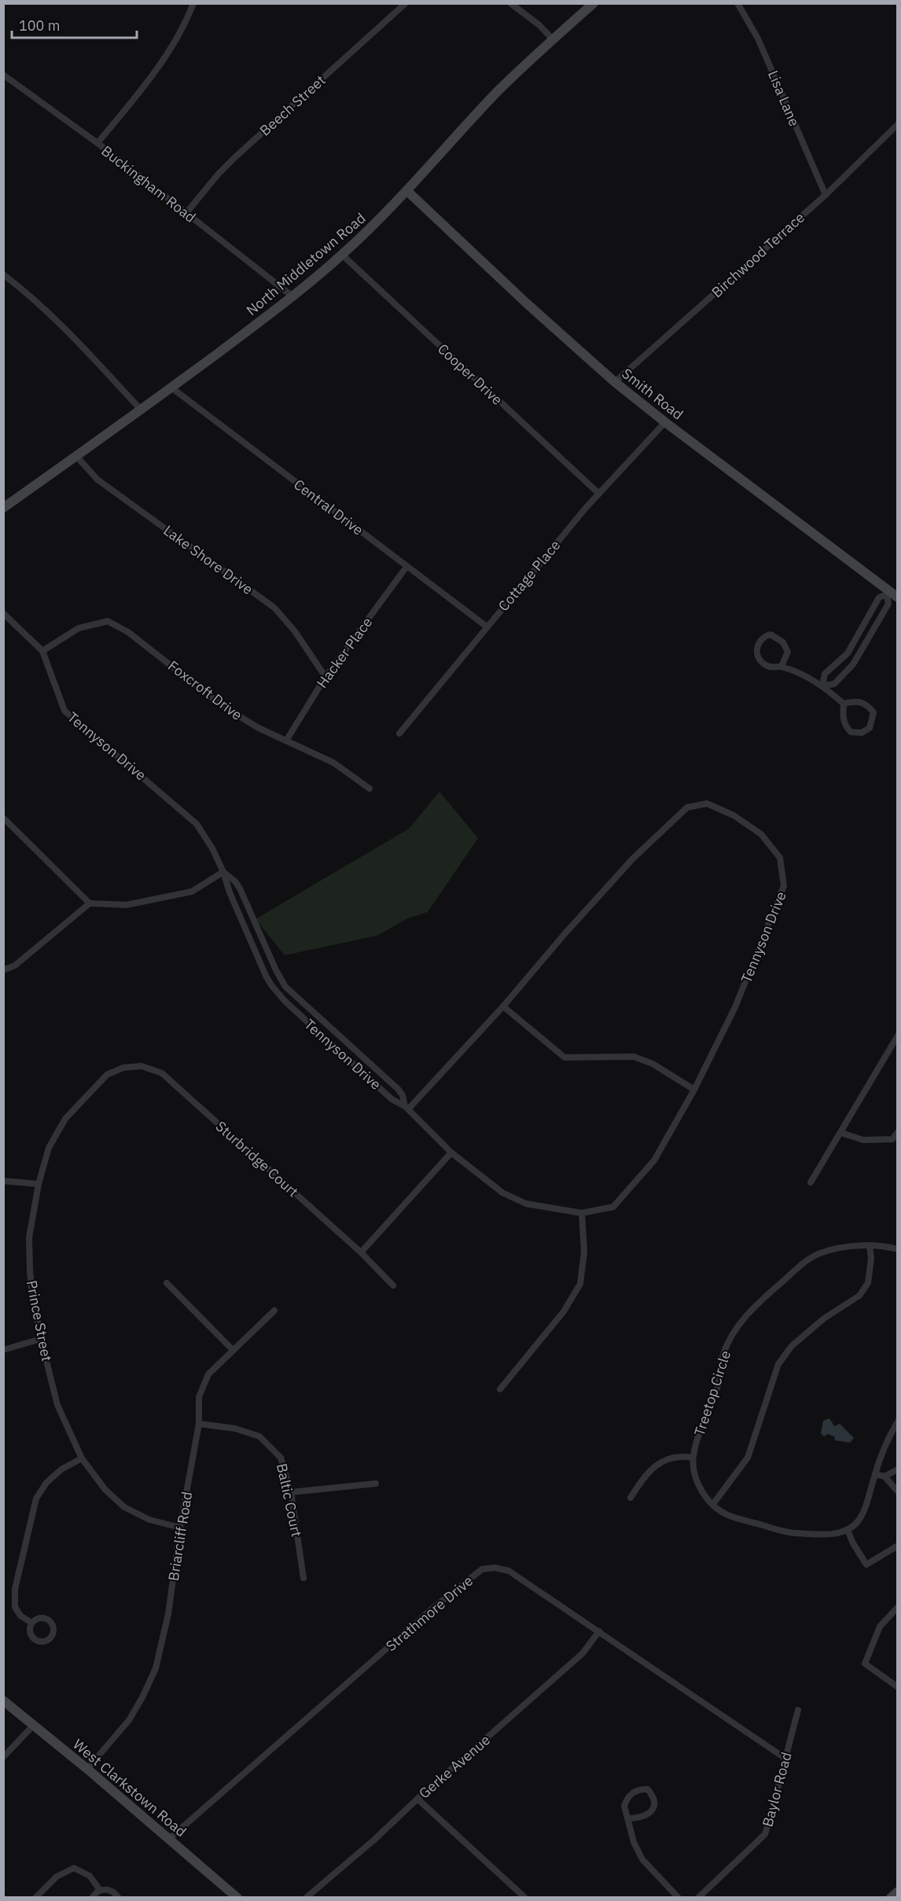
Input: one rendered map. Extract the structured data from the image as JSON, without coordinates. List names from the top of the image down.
{
  "streets": {
    "street": [
      "Lisa Lane",
      "Beech Street",
      "Buckingham Road",
      "Birchwood Terrace",
      "North Middletown Road",
      "Cooper Drive",
      "Smith Road",
      "Central Drive",
      "Lake Shore Drive",
      "Cottage Place",
      "Hacker Place",
      "Foxcroft Drive",
      "Tennyson Drive",
      "Sturbridge Court",
      "Prince Street",
      "Treetop Circle",
      "Baltic Court",
      "Briarcliff Road",
      "Strathmore Drive",
      "Gerke Avenue",
      "West Clarkstown Road",
      "Baylor Road"
    ]
  },
  "crossings": [
    ["Lisa Lane", "Birchwood Terrace"],
    ["Beech Street", "Buckingham Road"],
    ["Buckingham Road", "North Middletown Road"],
    ["Birchwood Terrace", "Smith Road"],
    ["North Middletown Road", "Cooper Drive"],
    ["North Middletown Road", "Smith Road"],
    ["North Middletown Road", "Central Drive"],
    ["North Middletown Road", "Lake Shore Drive"],
    ["Cooper Drive", "Cottage Place"],
    ["Smith Road", "Cottage Place"],
    ["Central Drive", "Cottage Place"],
    ["Central Drive", "Hacker Place"],
    ["Lake Shore Drive", "Hacker Place"],
    ["Hacker Place", "Foxcroft Drive"],
    ["Foxcroft Drive", "Tennyson Drive"],
    ["Sturbridge Court", "Prince Street"],
    ["Prince Street", "Briarcliff Road"],
    ["Baltic Court", "Briarcliff Road"],
    ["Briarcliff Road", "West Clarkstown Road"],
    ["Strathmore Drive", "Gerke Avenue"],
    ["Strathmore Drive", "West Clarkstown Road"],
    ["Strathmore Drive", "Baylor Road"]
  ],
  "scale_bar": "100 m"
}
